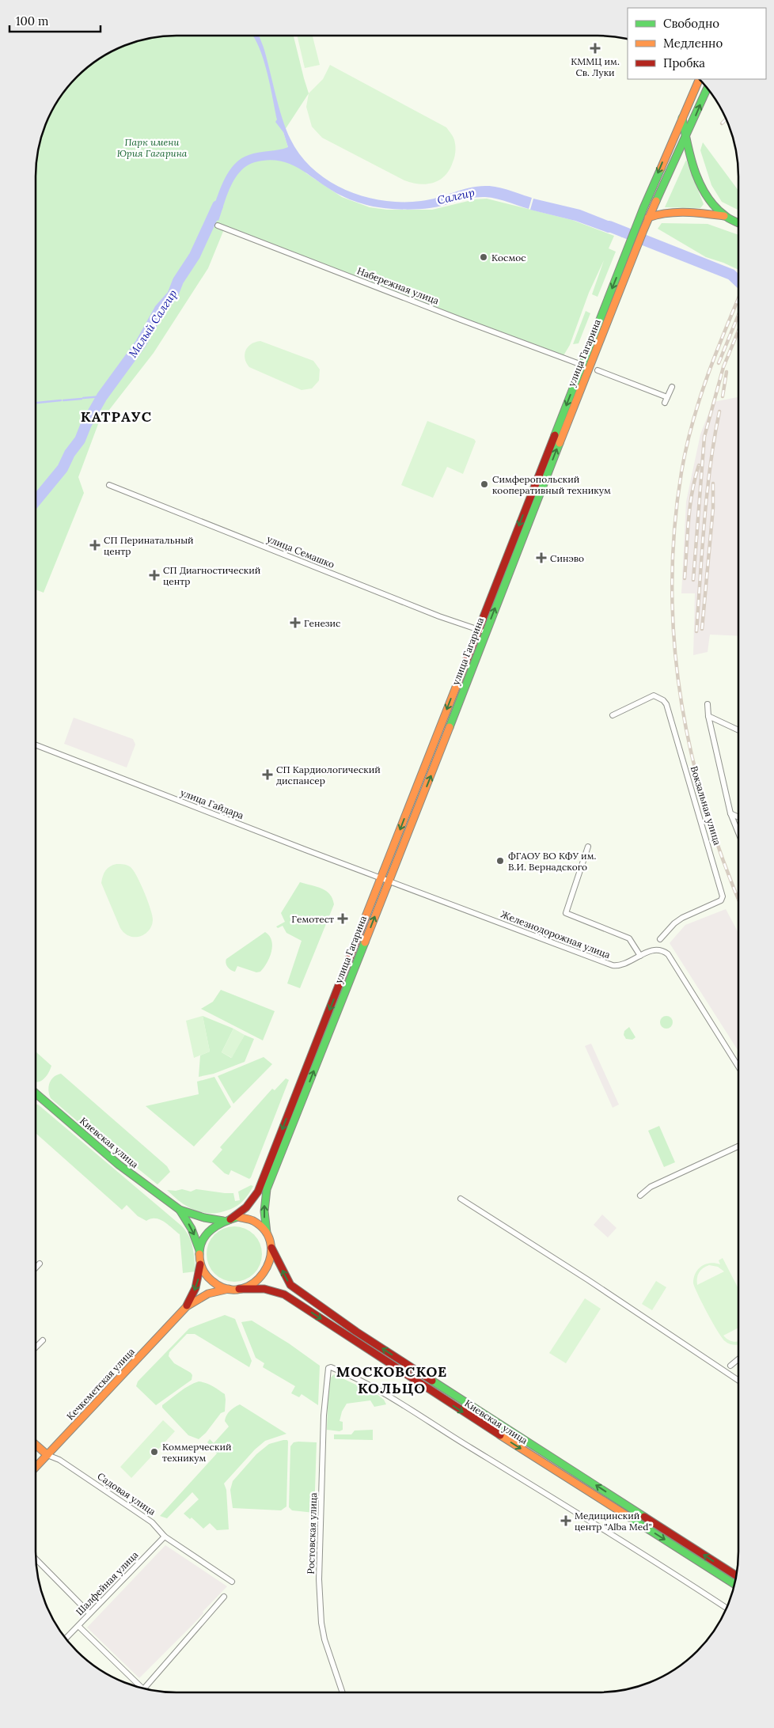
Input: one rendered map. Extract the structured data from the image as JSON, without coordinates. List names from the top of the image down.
{
  "streets": {
    "main road": [
      "улица Гагарина",
      "Киевская улица",
      "Кечкеметская улица",
      "Садовая улица"
    ],
    "street": [
      "Набережная улица",
      "улица Семашко",
      "улица Гайдара",
      "Вокзальная улица",
      "Железнодорожная улица",
      "Ростовская улица",
      "Шалфейная улица"
    ]
  },
  "crossings": [
    ["Набережная улица", "улица Гагарина"],
    ["улица Гагарина", "улица Семашко"],
    ["улица Гагарина", "улица Гайдара"],
    ["улица Гагарина", "Железнодорожная улица"],
    ["улица Гагарина", "Киевская улица"],
    ["улица Гагарина", "Кечкеметская улица"],
    ["улица Гайдара", "Железнодорожная улица"],
    ["Киевская улица", "Кечкеметская улица"],
    ["Кечкеметская улица", "Садовая улица"],
    ["Садовая улица", "Шалфейная улица"]
  ],
  "districts": ["КАТРАУС", "МОСКОВСКОЕ КОЛЬЦО"],
  "water": ["Салгир", "Малый Салгир"],
  "parks": ["Парк имени Юрия Гагарина"],
  "places": {
    "health": [
      "КММЦ им. Св. Луки",
      "СП Перинатальный центр",
      "Синэво",
      "СП Диагностический центр",
      "Генезис",
      "СП Кардиологический диспансер",
      "Гемотест",
      "Медицинский центр \"Alba Med\""
    ],
    "other": [
      "Космос",
      "Симферопольский кооперативный техникум",
      "ФГАОУ ВО КФУ им. В.И. Вернадского",
      "Коммерческий техникум"
    ]
  },
  "legend": ["Свободно", "Медленно", "Пробка"],
  "scale_bar": "100 m"
}
